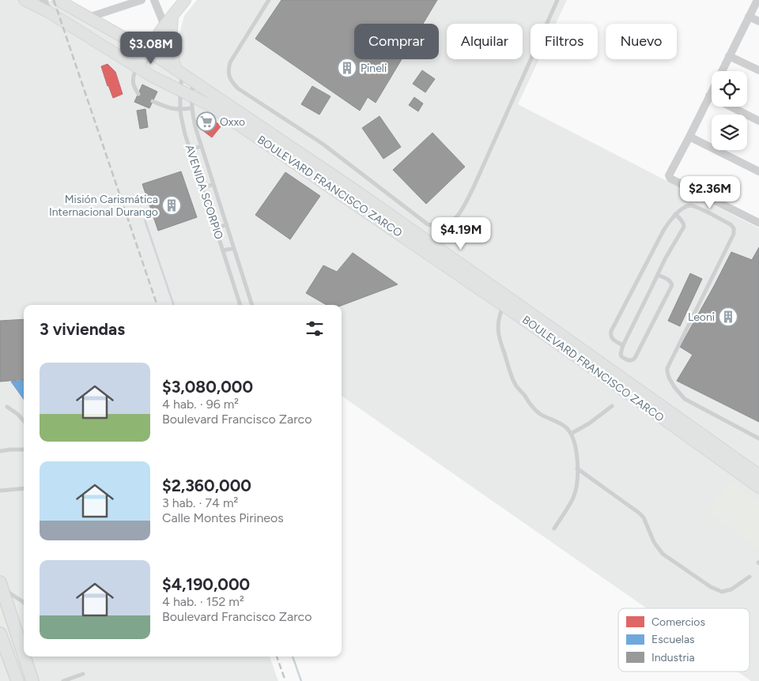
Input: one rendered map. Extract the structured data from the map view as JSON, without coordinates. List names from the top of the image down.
{
  "streets": {
    "main road": ["BOULEVARD FRANCISCO ZARCO"],
    "lane": ["AVENIDA SCORPIO"]
  },
  "crossings": [
    ["BOULEVARD FRANCISCO ZARCO", "AVENIDA SCORPIO"]
  ],
  "places": {
    "building": ["Pineli", "Misión Carismática Internacional Durango", "Leoni"],
    "supermarket": ["Oxxo"]
  },
  "legend": ["Comercios", "Escuelas", "Industria"],
  "page": {
    "chip": [
      "Comprar",
      "Alquilar",
      "Filtros",
      "Nuevo"
    ],
    "price": ["$3.08M", "$2.36M", "$4.19M"],
    "heading": "3 viviendas",
    "list": [
      {
        "name": "$3,080,000",
        "note": "4 hab. · 96 m² · Boulevard Francisco Zarco"
      },
      {
        "name": "$2,360,000",
        "note": "3 hab. · 74 m² · Calle Montes Pirineos"
      },
      {
        "name": "$4,190,000",
        "note": "4 hab. · 152 m² · Boulevard Francisco Zarco"
      }
    ]
  }
}
